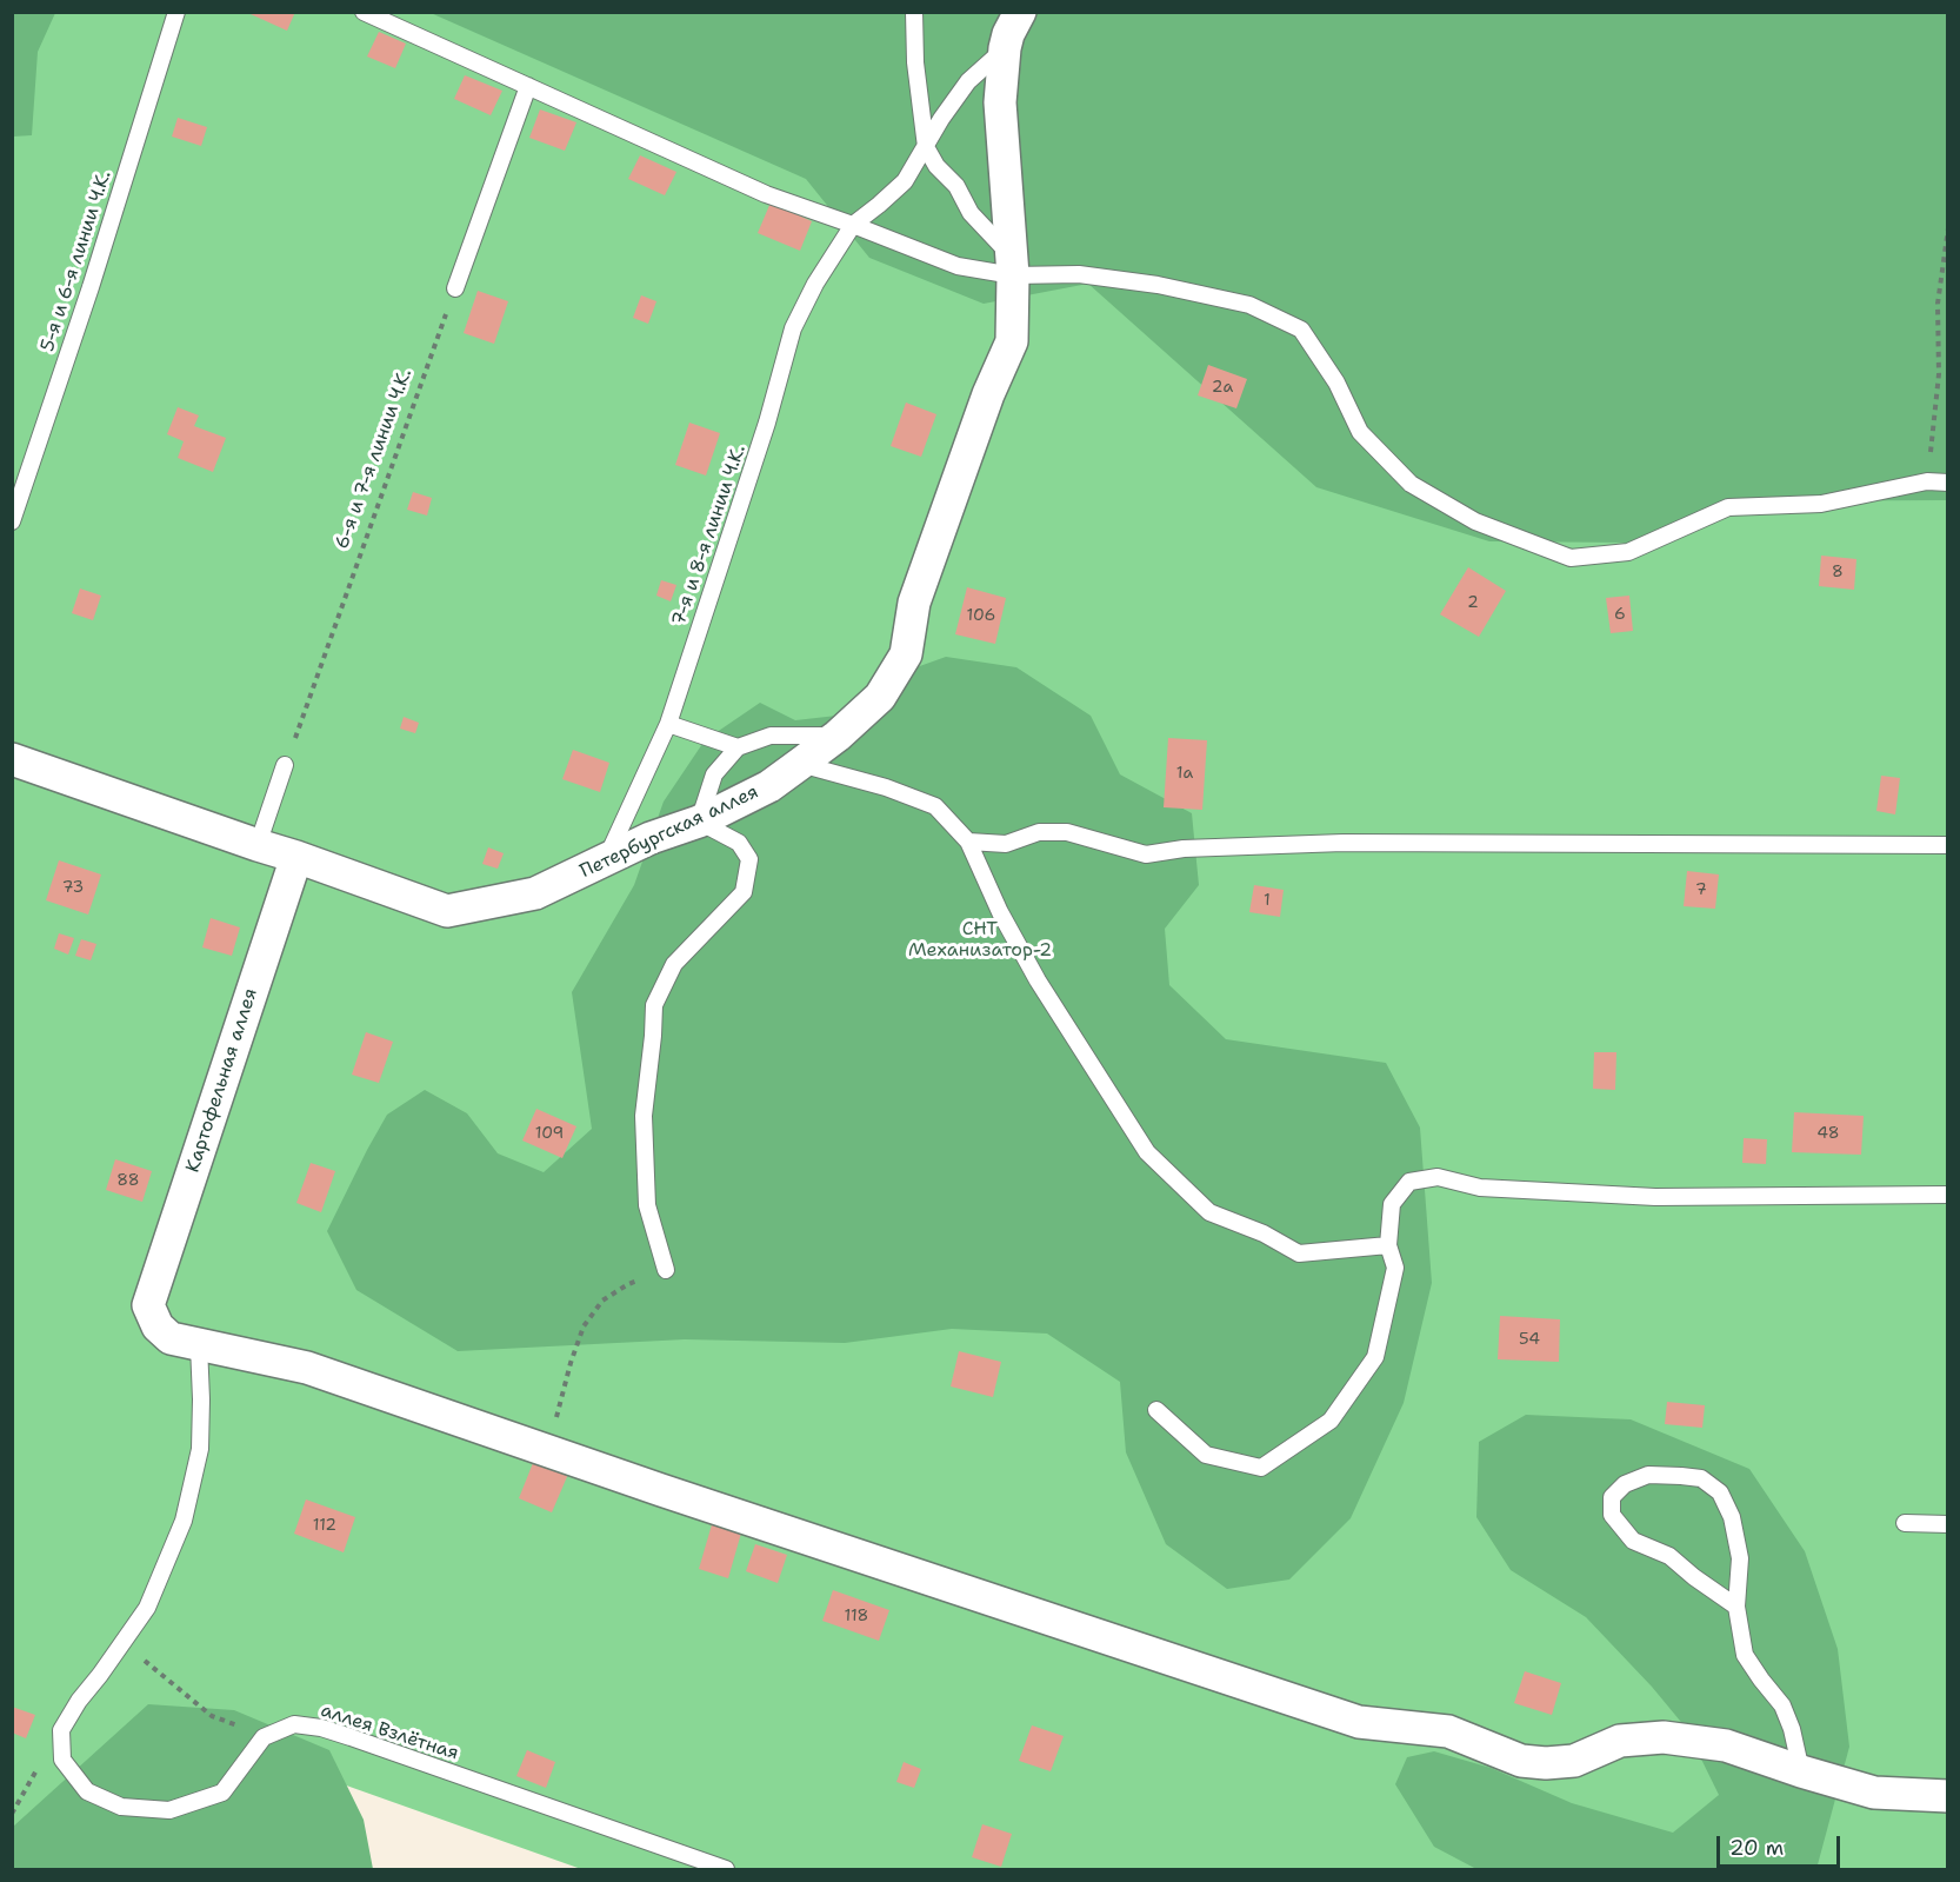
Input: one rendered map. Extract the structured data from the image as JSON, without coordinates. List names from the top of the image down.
{
  "streets": {
    "street": ["Петербургская аллея", "Картофельная аллея"],
    "lane": ["5-я и 6-я линии Ч.К.", "7-я и 8-я линии Ч.К.", "аллея Взлётная"],
    "path": ["6-я и 7-я линии Ч.К."]
  },
  "crossings": [
    ["7-я и 8-я линии Ч.К.", "Петербургская аллея"],
    ["Петербургская аллея", "Картофельная аллея"]
  ],
  "parks": ["СНТ Механизатор-2"],
  "house_numbers": [
    "2а",
    "8",
    "2",
    "6",
    "106",
    "1а",
    "73",
    "7",
    "1",
    "109",
    "48",
    "88",
    "54",
    "112",
    "118"
  ],
  "scale_bar": "20 m"
}
